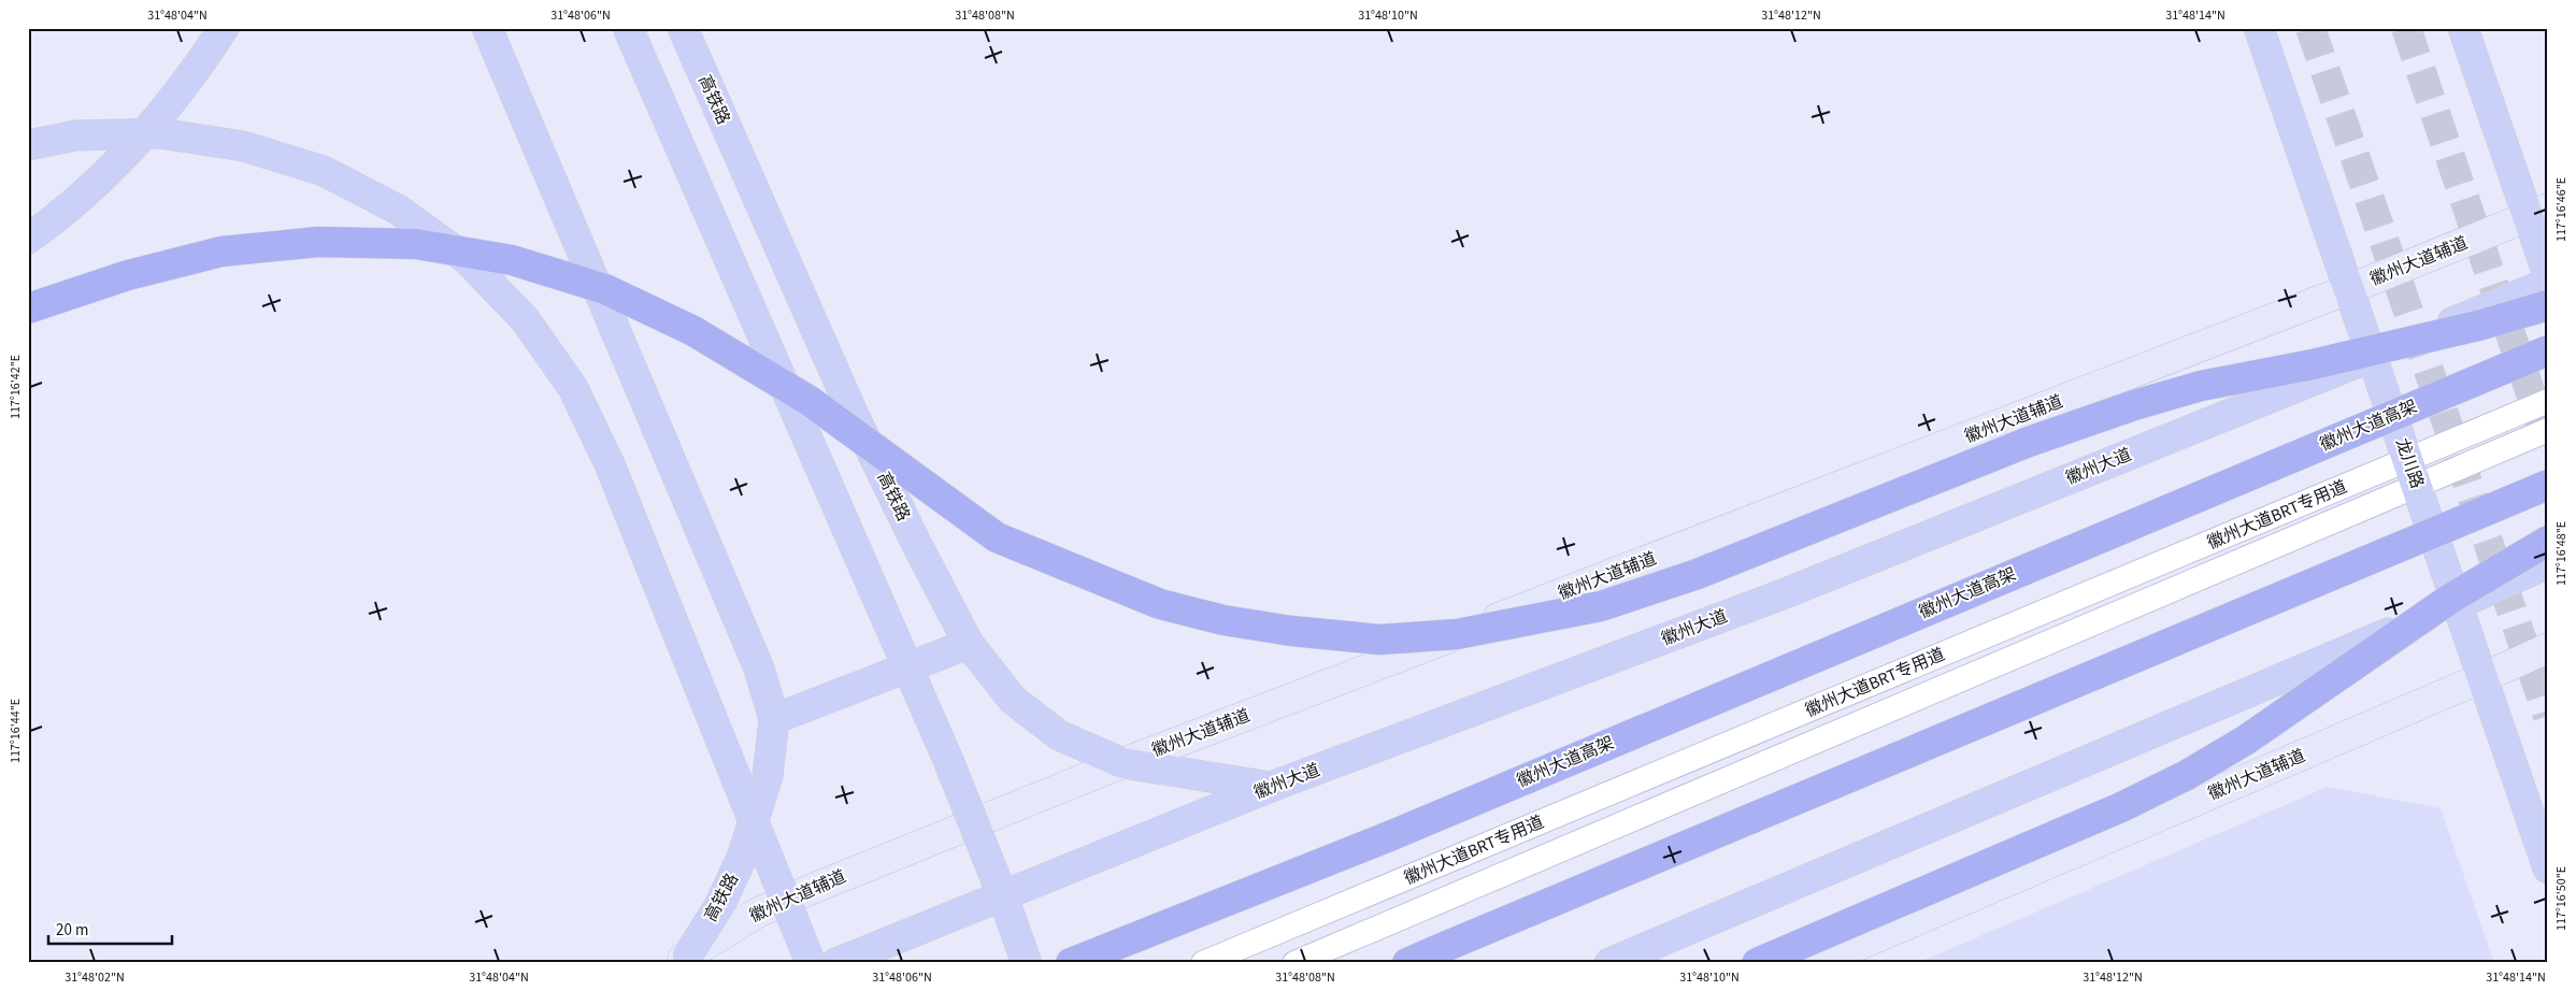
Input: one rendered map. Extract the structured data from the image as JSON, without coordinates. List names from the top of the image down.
{
  "streets": {
    "highway": ["徽州大道高架"],
    "main road": ["高铁路", "龙川路", "徽州大道"],
    "street": ["徽州大道辅道"],
    "lane": ["徽州大道BRT专用道"]
  },
  "crossings": [
    ["高铁路", "徽州大道辅道"],
    ["高铁路", "徽州大道"],
    ["徽州大道辅道", "龙川路"],
    ["龙川路", "徽州大道"],
    ["龙川路", "徽州大道BRT专用道"]
  ],
  "scale_bar": "20 m",
  "coordinates": [
    "31°48'04\"N",
    "31°48'06\"N",
    "31°48'08\"N",
    "31°48'10\"N",
    "31°48'12\"N",
    "31°48'14\"N",
    "117°16'46\"E",
    "117°16'42\"E",
    "117°16'48\"E",
    "117°16'44\"E",
    "117°16'50\"E",
    "31°48'02\"N"
  ]
}
